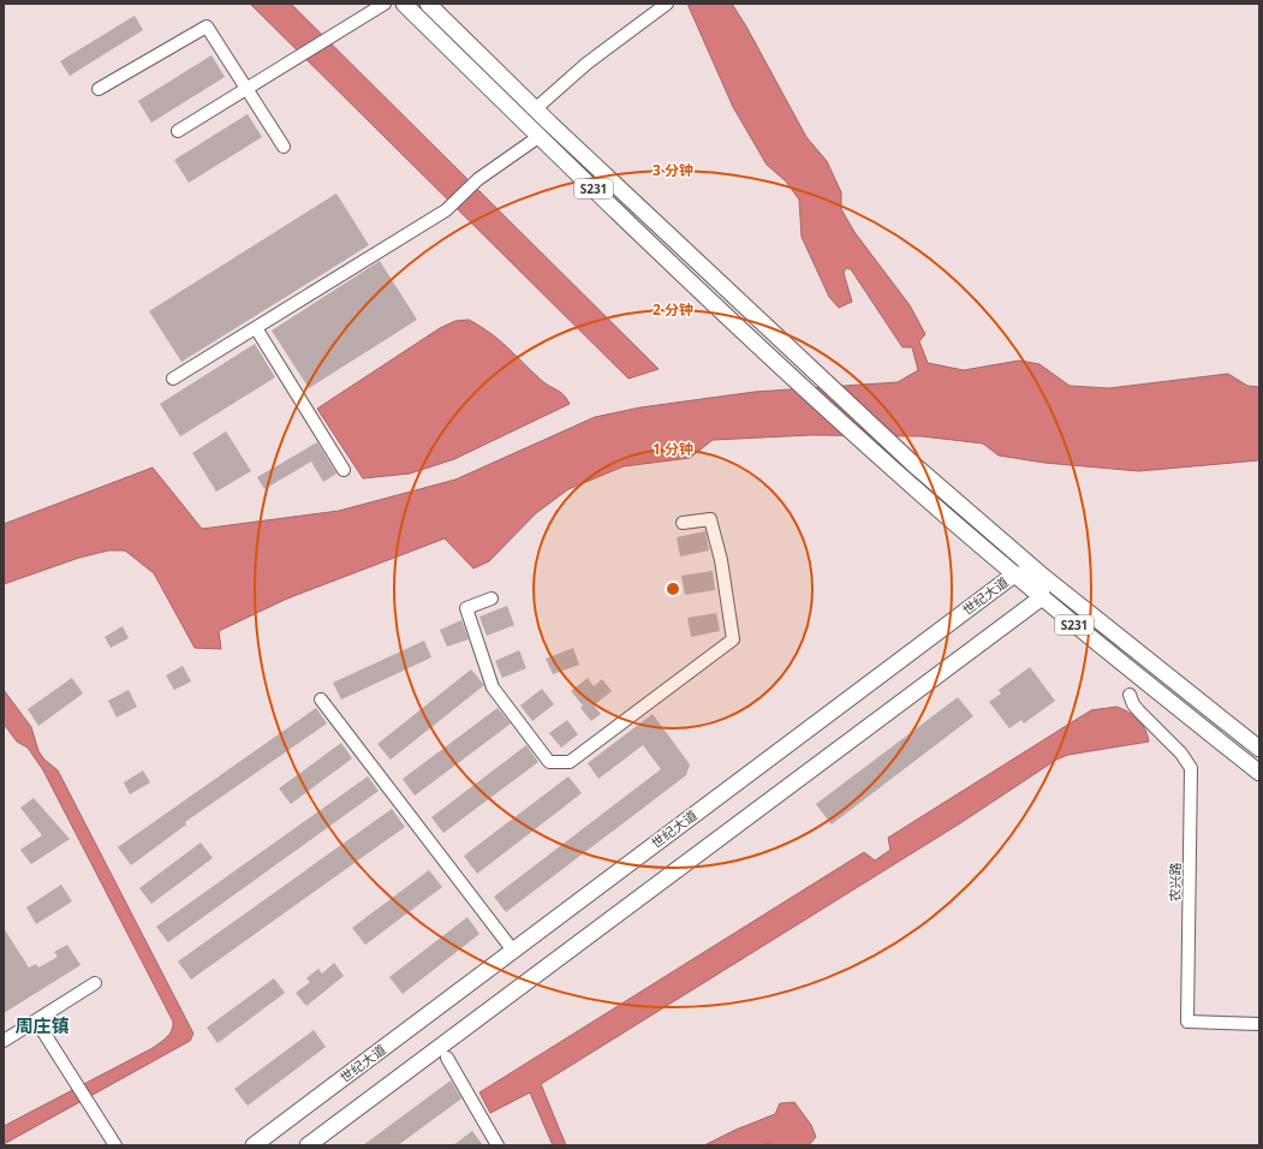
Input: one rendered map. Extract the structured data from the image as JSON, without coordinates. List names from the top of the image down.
{
  "streets": {
    "main road": ["S231", "世纪大道"],
    "street": ["农兴路"]
  },
  "crossings": [
    ["S231", "世纪大道"]
  ],
  "districts": ["周庄镇"],
  "rings": ["3 分钟", "2 分钟", "1 分钟"]
}
